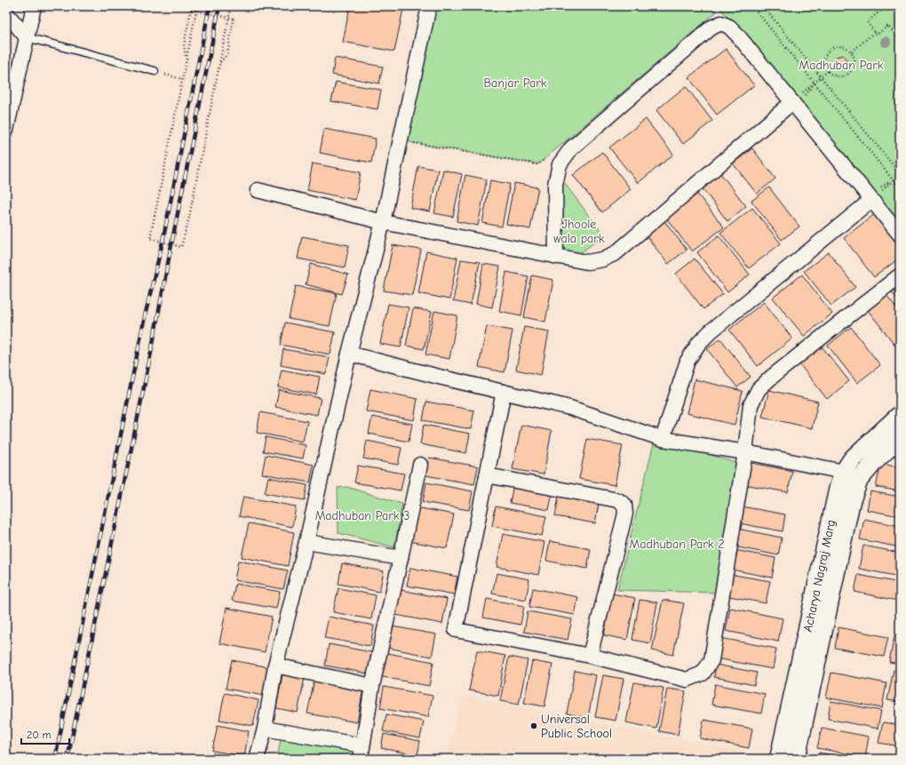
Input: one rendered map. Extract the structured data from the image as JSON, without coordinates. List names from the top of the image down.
{
  "streets": {
    "street": ["Acharya Nagraj Marg"]
  },
  "parks": [
    "Madhuban Park",
    "Banjar Park",
    "Jhoole wala park",
    "Madhuban Park 3",
    "Madhuban Park 2"
  ],
  "places": ["Universal Public School"],
  "scale_bar": "20 m"
}
